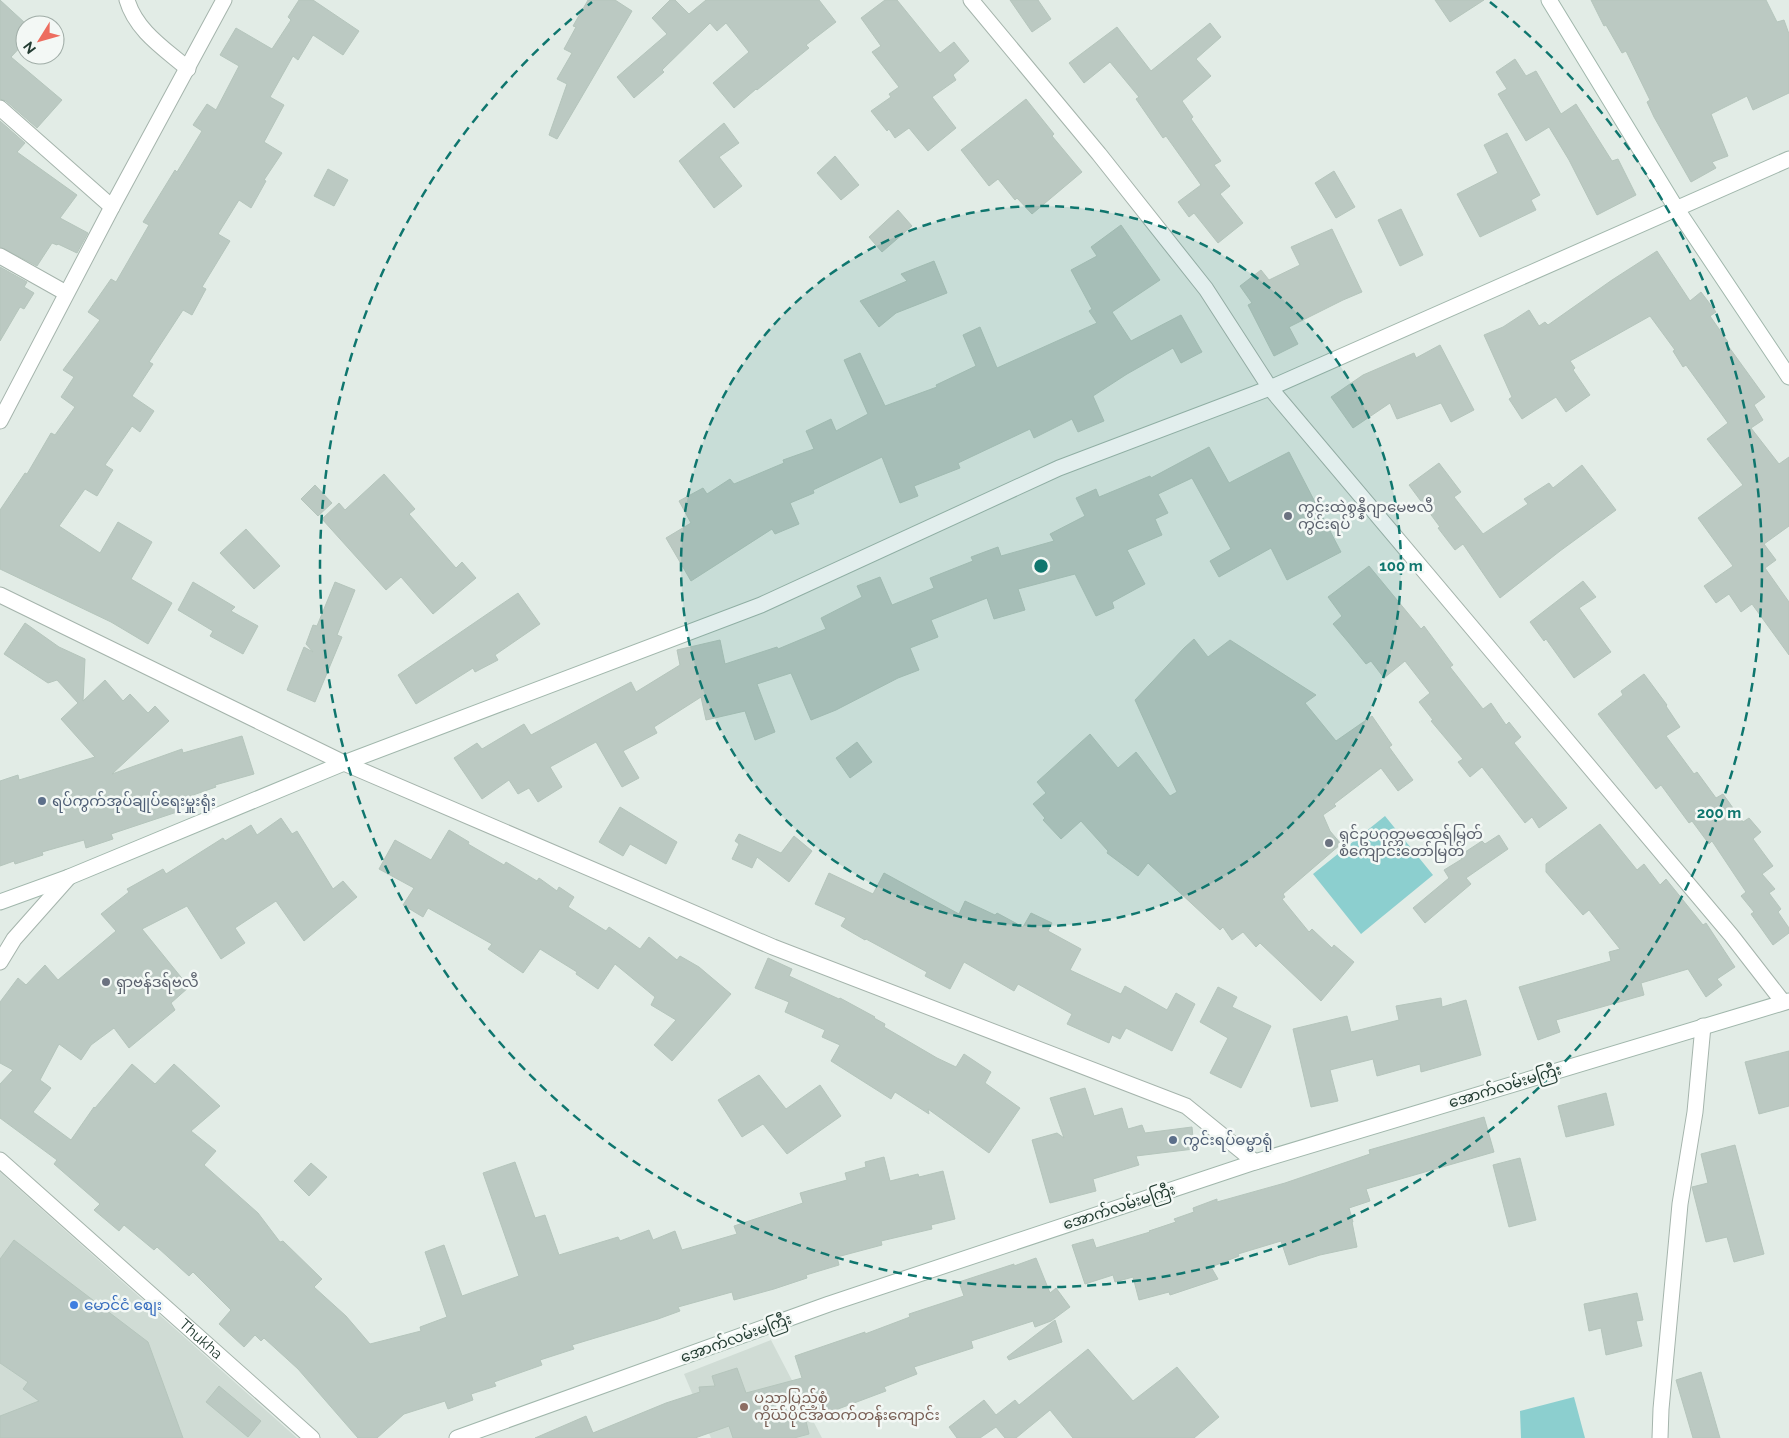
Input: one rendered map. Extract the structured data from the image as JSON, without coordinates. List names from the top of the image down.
{
  "streets": {
    "street": ["အောက်လမ်းမကြီး", "Thukha"]
  },
  "places": [
    "ကွင်းထဲစွန္နီဂျာမေဗလီ ကွင်းရပ်",
    "ရပ်ကွက်အုပ်ချုပ်ရေးမှူးရုံး",
    "ရှင်ဥပဂုတ္တမထေရ်မြတ် စံကျောင်းတော်မြတ်",
    "ရှာဗန်ဒရ်ဗလီ",
    "ကွင်းရပ်ဓမ္မာရုံ",
    "မောင်ငံ စျေး",
    "ပညာပြည့်စုံ ကိုယ်ပိုင်အထက်တန်းကျောင်း"
  ],
  "north": "bottom left",
  "rings": ["100 m", "200 m"]
}
